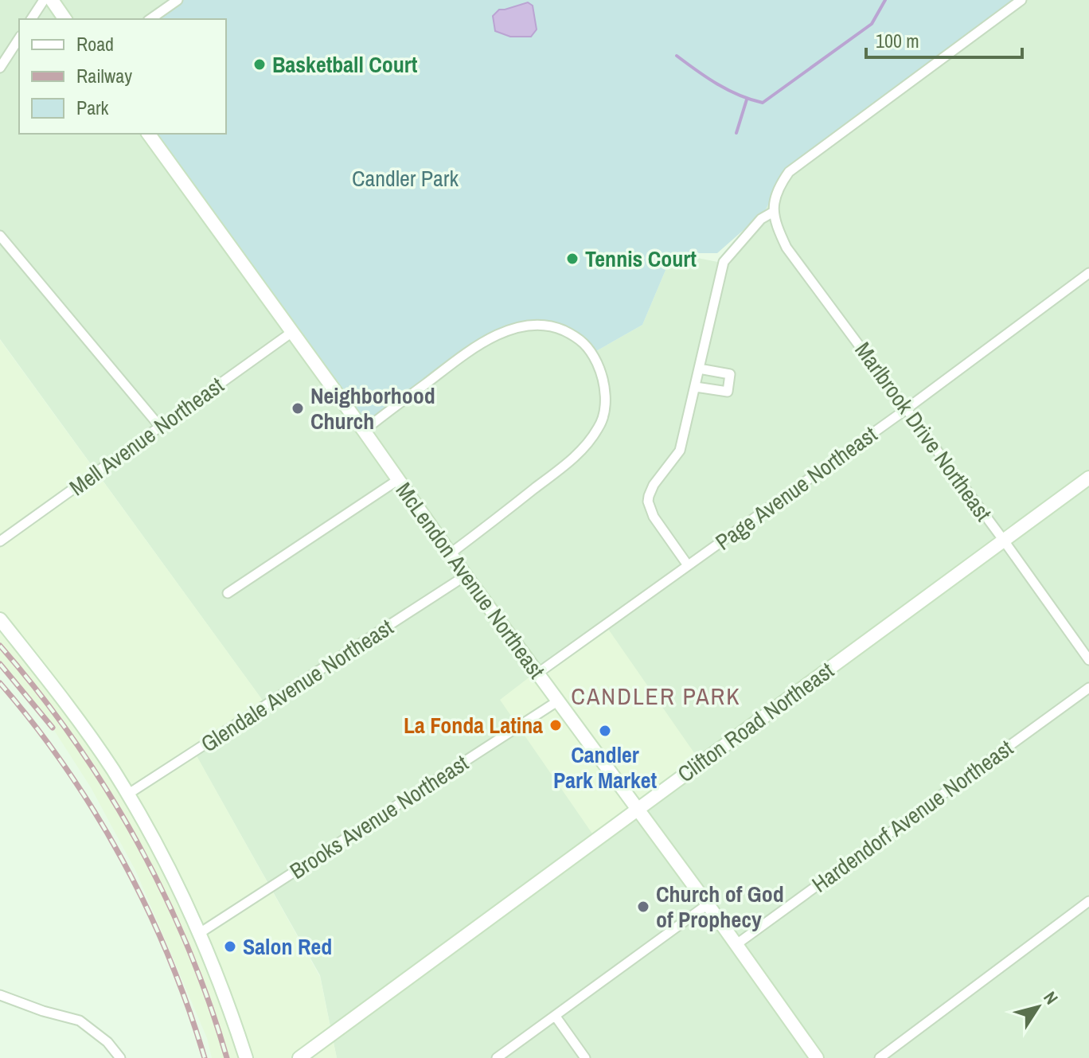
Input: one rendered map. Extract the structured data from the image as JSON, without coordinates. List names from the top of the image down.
{
  "streets": {
    "street": [
      "Marlbrook Drive Northeast",
      "Mell Avenue Northeast",
      "Page Avenue Northeast",
      "McLendon Avenue Northeast",
      "Glendale Avenue Northeast",
      "Clifton Road Northeast",
      "Hardendorf Avenue Northeast",
      "Brooks Avenue Northeast"
    ]
  },
  "crossings": [
    ["Marlbrook Drive Northeast", "Page Avenue Northeast"],
    ["Marlbrook Drive Northeast", "Clifton Road Northeast"],
    ["Mell Avenue Northeast", "McLendon Avenue Northeast"],
    ["Page Avenue Northeast", "McLendon Avenue Northeast"],
    ["McLendon Avenue Northeast", "Glendale Avenue Northeast"],
    ["McLendon Avenue Northeast", "Clifton Road Northeast"],
    ["McLendon Avenue Northeast", "Hardendorf Avenue Northeast"],
    ["McLendon Avenue Northeast", "Brooks Avenue Northeast"]
  ],
  "districts": ["CANDLER PARK"],
  "parks": ["Candler Park"],
  "places": [
    "Basketball Court",
    "Tennis Court",
    "Neighborhood Church",
    "La Fonda Latina",
    "Candler Park Market",
    "Church of God of Prophecy",
    "Salon Red"
  ],
  "legend": ["Road", "Railway", "Park"],
  "scale_bar": "100 m",
  "north": "top right"
}
